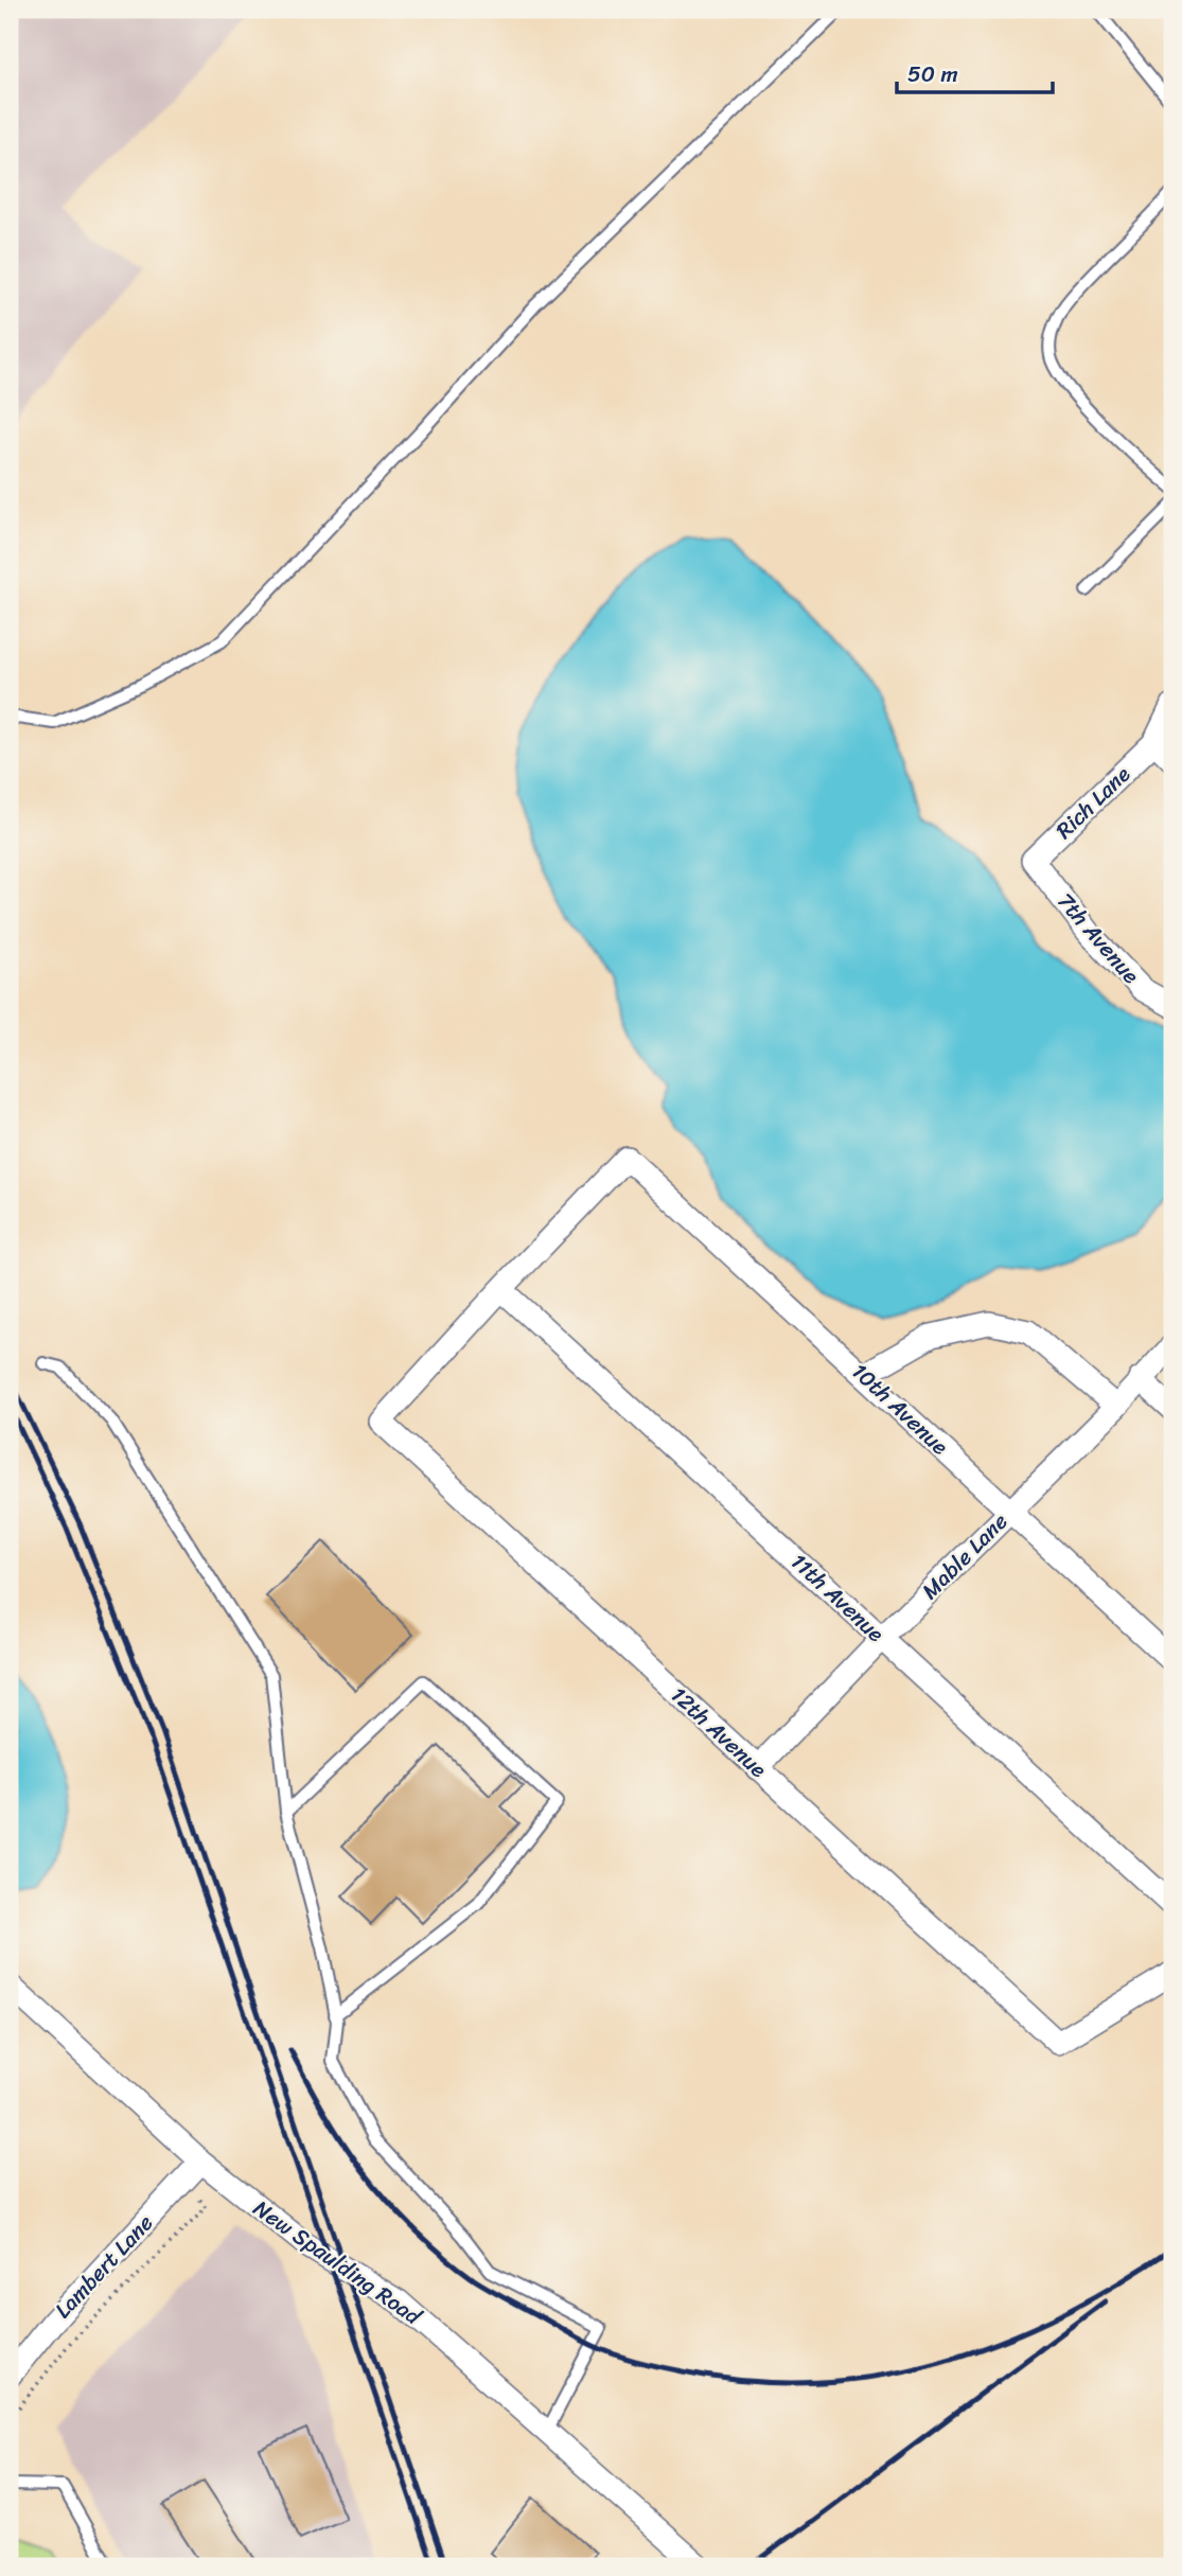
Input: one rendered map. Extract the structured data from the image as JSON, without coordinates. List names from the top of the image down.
{
  "streets": {
    "street": [
      "Rich Lane",
      "7th Avenue",
      "10th Avenue",
      "Mable Lane",
      "11th Avenue",
      "12th Avenue",
      "New Spaulding Road",
      "Lambert Lane"
    ]
  },
  "crossings": [
    ["Rich Lane", "7th Avenue"],
    ["10th Avenue", "Mable Lane"],
    ["10th Avenue", "11th Avenue"],
    ["10th Avenue", "12th Avenue"],
    ["Mable Lane", "11th Avenue"],
    ["Mable Lane", "12th Avenue"],
    ["11th Avenue", "12th Avenue"],
    ["New Spaulding Road", "Lambert Lane"]
  ],
  "scale_bar": "50 m"
}
